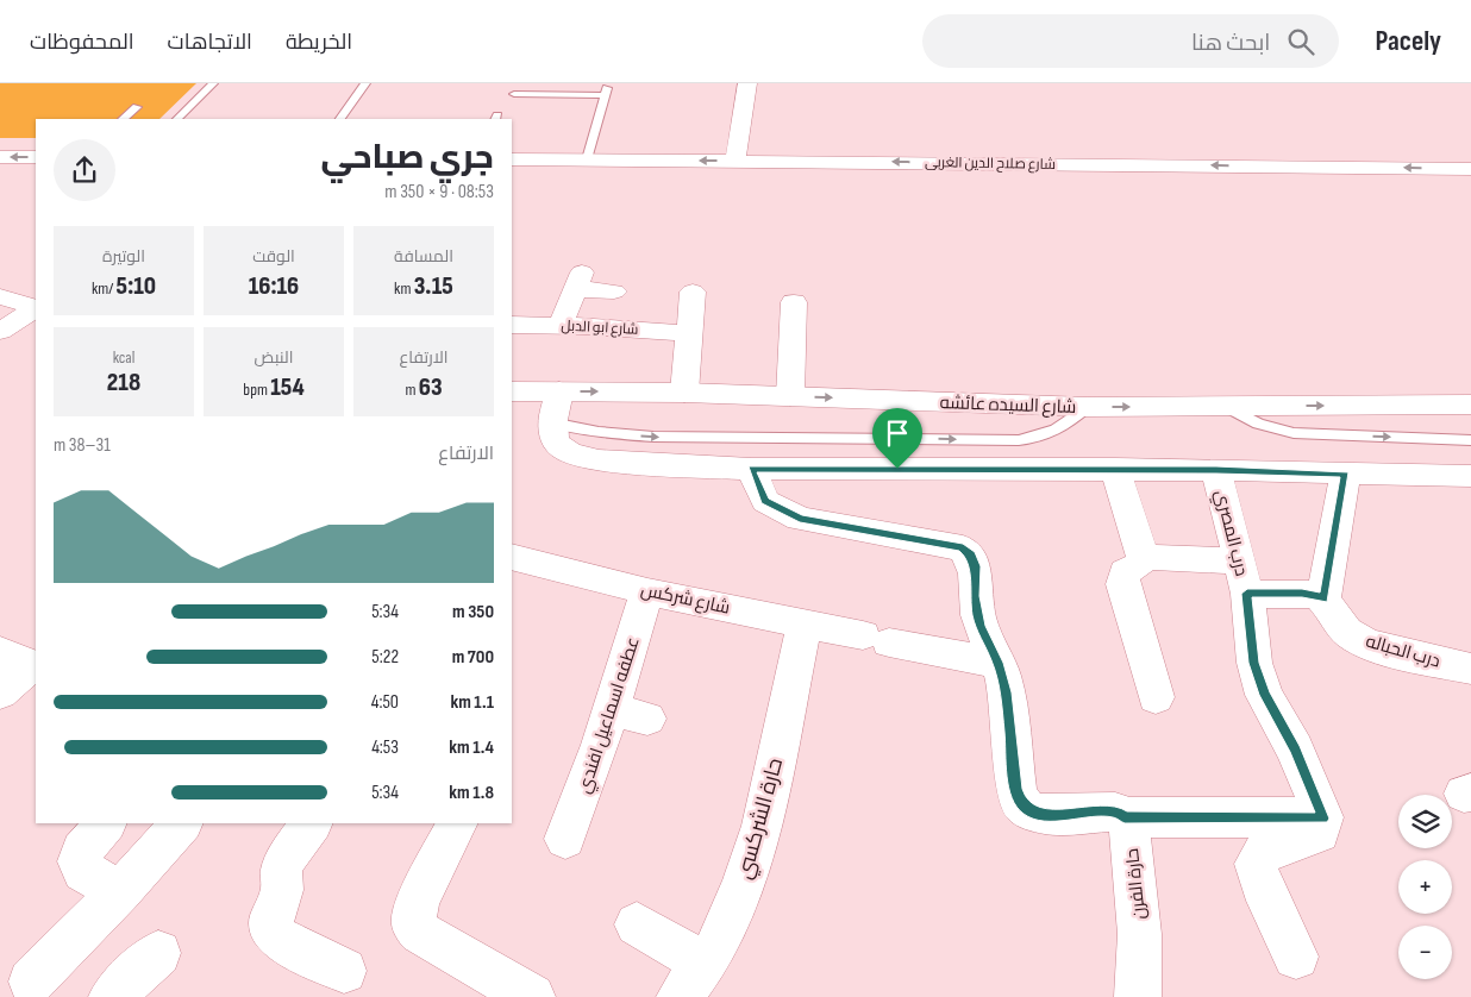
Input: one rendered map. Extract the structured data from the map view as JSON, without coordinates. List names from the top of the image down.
{
  "streets": {
    "street": [
      "شارع صلاح الدين الغربى",
      "شارع ابو الدبل",
      "شارع السيده عائشه",
      "درب المصري",
      "شارع شركس",
      "درب الحباله",
      "عطفه اسماعيل افندي",
      "حارة الشركسي",
      "حارة الفرن"
    ]
  },
  "crossings": [
    ["شارع شركس", "عطفه اسماعيل افندي"],
    ["شارع شركس", "حارة الشركسي"]
  ],
  "one_way": ["شارع صلاح الدين الغربى"],
  "page": {
    "header": "Pacely",
    "search": "ابحث هنا",
    "nav": ["الخريطة", "الاتجاهات", "المحفوظات"],
    "heading": ["جري صباحي", "08:53 · 9 × 350 m"],
    "stats": [
      ["المسافة", "3.15 km"],
      ["الوقت", "16:16"],
      ["الوتيرة", "5:10 /km"],
      ["الارتفاع", "63 m"],
      ["النبض", "154 bpm"],
      ["kcal", "218"]
    ],
    "chart": ["الارتفاع", "31–38 m"],
    "list": [
      {
        "name": "350 m",
        "note": "5:34"
      },
      {
        "name": "700 m",
        "note": "5:22"
      },
      {
        "name": "1.1 km",
        "note": "4:50"
      },
      {
        "name": "1.4 km",
        "note": "4:53"
      },
      {
        "name": "1.8 km",
        "note": "5:34"
      }
    ],
    "map_buttons": ["+", "−"]
  }
}
